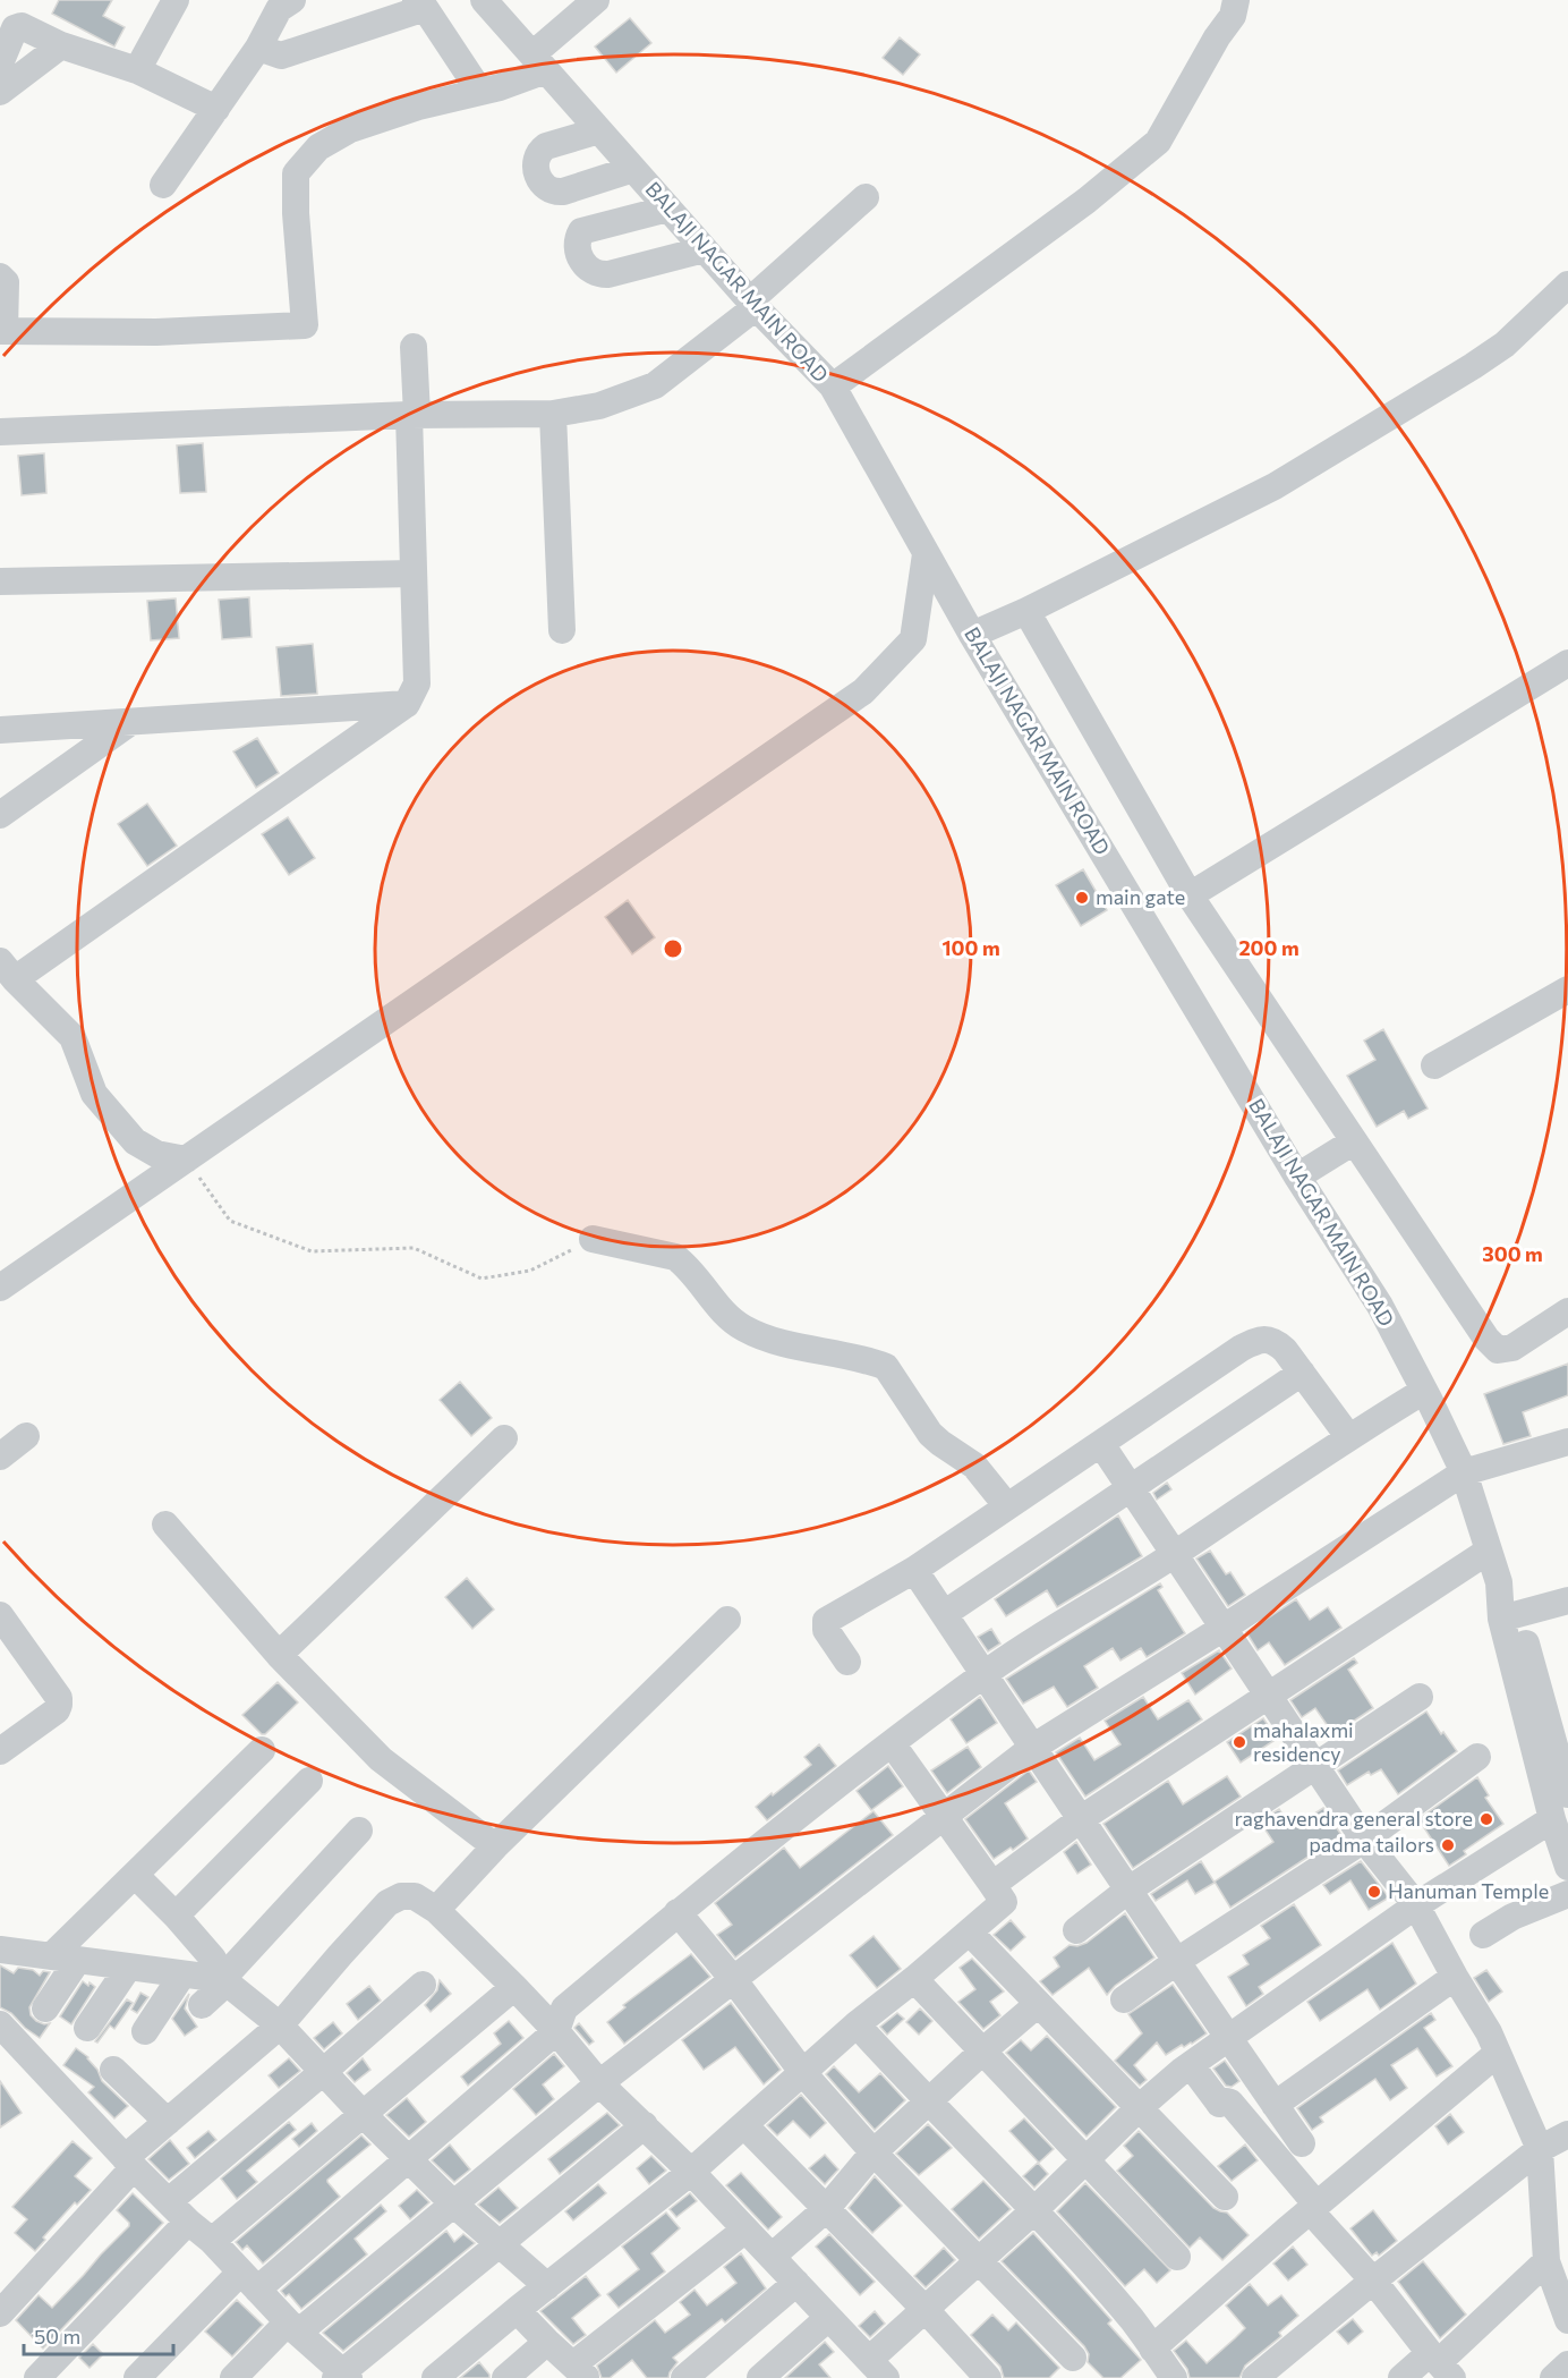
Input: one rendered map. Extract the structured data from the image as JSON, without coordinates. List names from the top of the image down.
{
  "streets": {
    "street": ["BALAJI NAGAR MAIN ROAD"]
  },
  "places": [
    "main gate",
    "mahalaxmi residency",
    "raghavendra general store",
    "padma tailors",
    "Hanuman Temple"
  ],
  "scale_bar": "50 m",
  "rings": ["100 m", "200 m", "300 m"]
}
